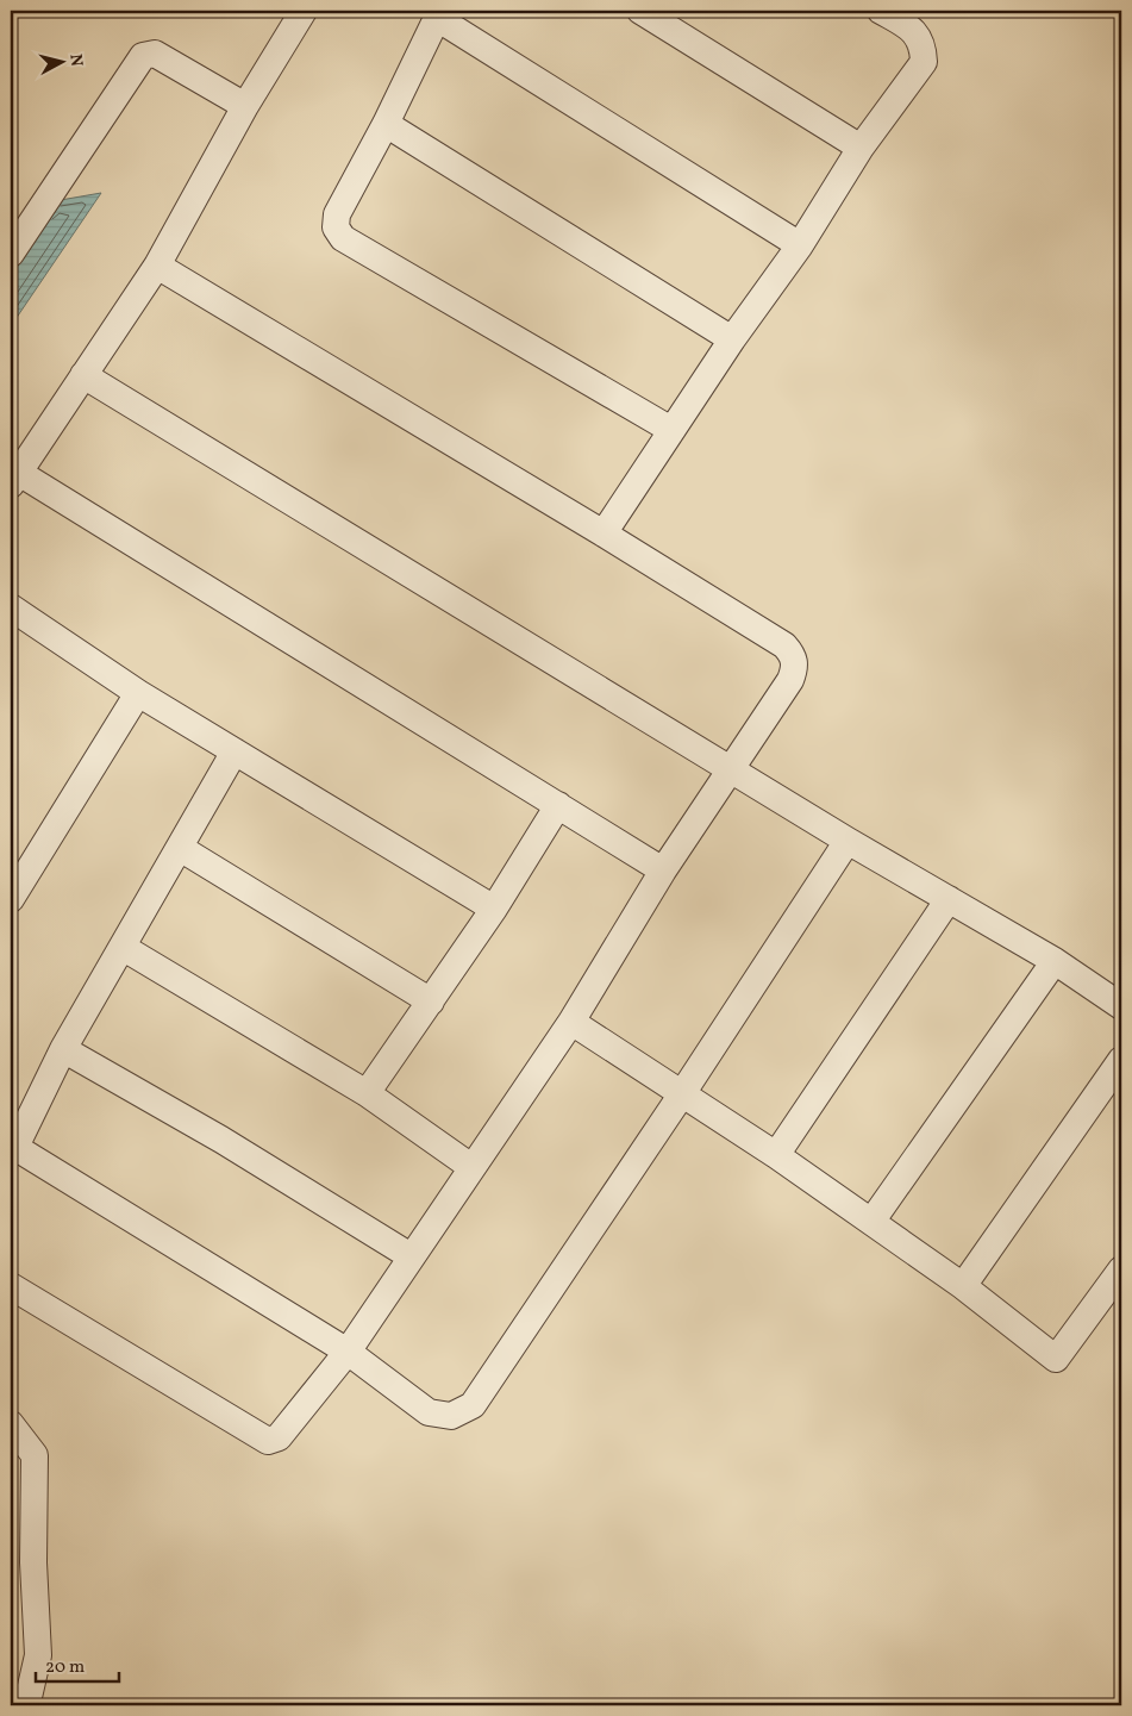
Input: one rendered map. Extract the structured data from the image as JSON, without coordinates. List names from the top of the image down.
{
  "scale_bar": "20 m",
  "north": "right"
}
